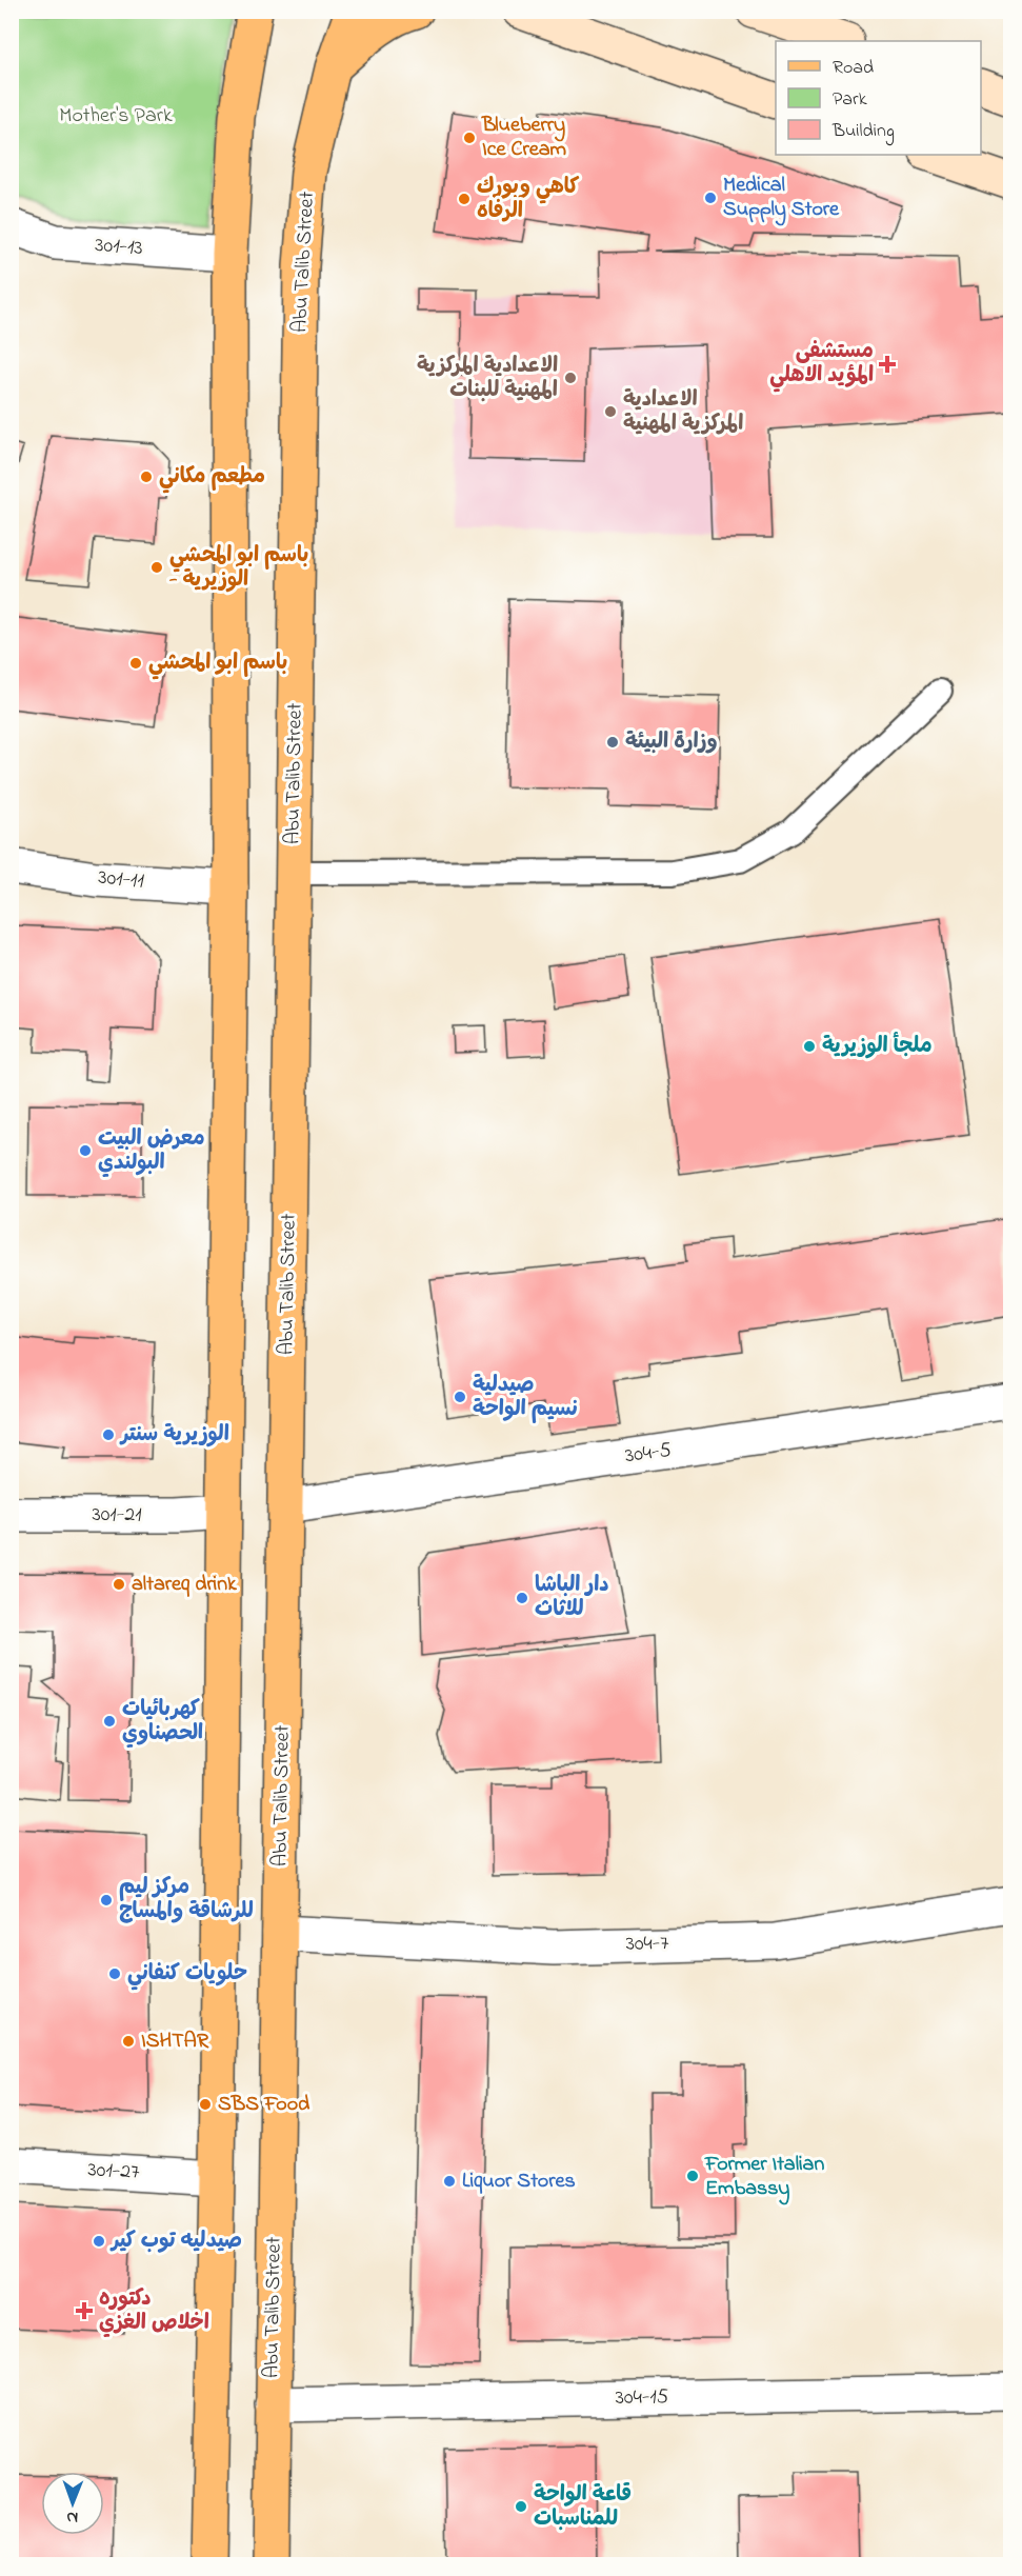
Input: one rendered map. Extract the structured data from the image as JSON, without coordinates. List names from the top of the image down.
{
  "streets": {
    "main road": ["Abu Talib Street"],
    "street": [
      "301-13",
      "301-11",
      "304-5",
      "301-21",
      "304-7",
      "301-27",
      "304-15"
    ]
  },
  "crossings": [
    ["Abu Talib Street", "304-5"],
    ["Abu Talib Street", "304-7"],
    ["Abu Talib Street", "304-15"]
  ],
  "parks": ["Mother's Park"],
  "places": {
    "other": [
      "Blueberry Ice Cream",
      "Medical Supply Store",
      "كاهي وبورك الرفاه",
      "الاعدادية المركزية المهنية للبنات",
      "الاعدادية المركزية المهنية",
      "مطعم مكاني",
      "باسم ابو المحشي - الوزيرية",
      "باسم ابو المحشي",
      "وزارة البيئة",
      "ملجأ الوزيرية",
      "معرض البيت البولندي",
      "صيدلية نسيم الواحة",
      "الوزيرية سنتر",
      "altareq drink",
      "دار الباشا للاثاث",
      "كهربائيات الحصناوي",
      "مركز ليم للرشاقة والمساج",
      "حلويات كنفاني",
      "ISHTAR",
      "SBS Food",
      "Former Italian Embassy",
      "Liquor Stores",
      "صيدليه توب كير",
      "قاعة الواحة للمناسبات"
    ],
    "health": ["مستشفى المؤيد الاهلي", "دكتوره اخلاص الغزي"]
  },
  "legend": ["Road", "Park", "Building"],
  "north": "bottom"
}
